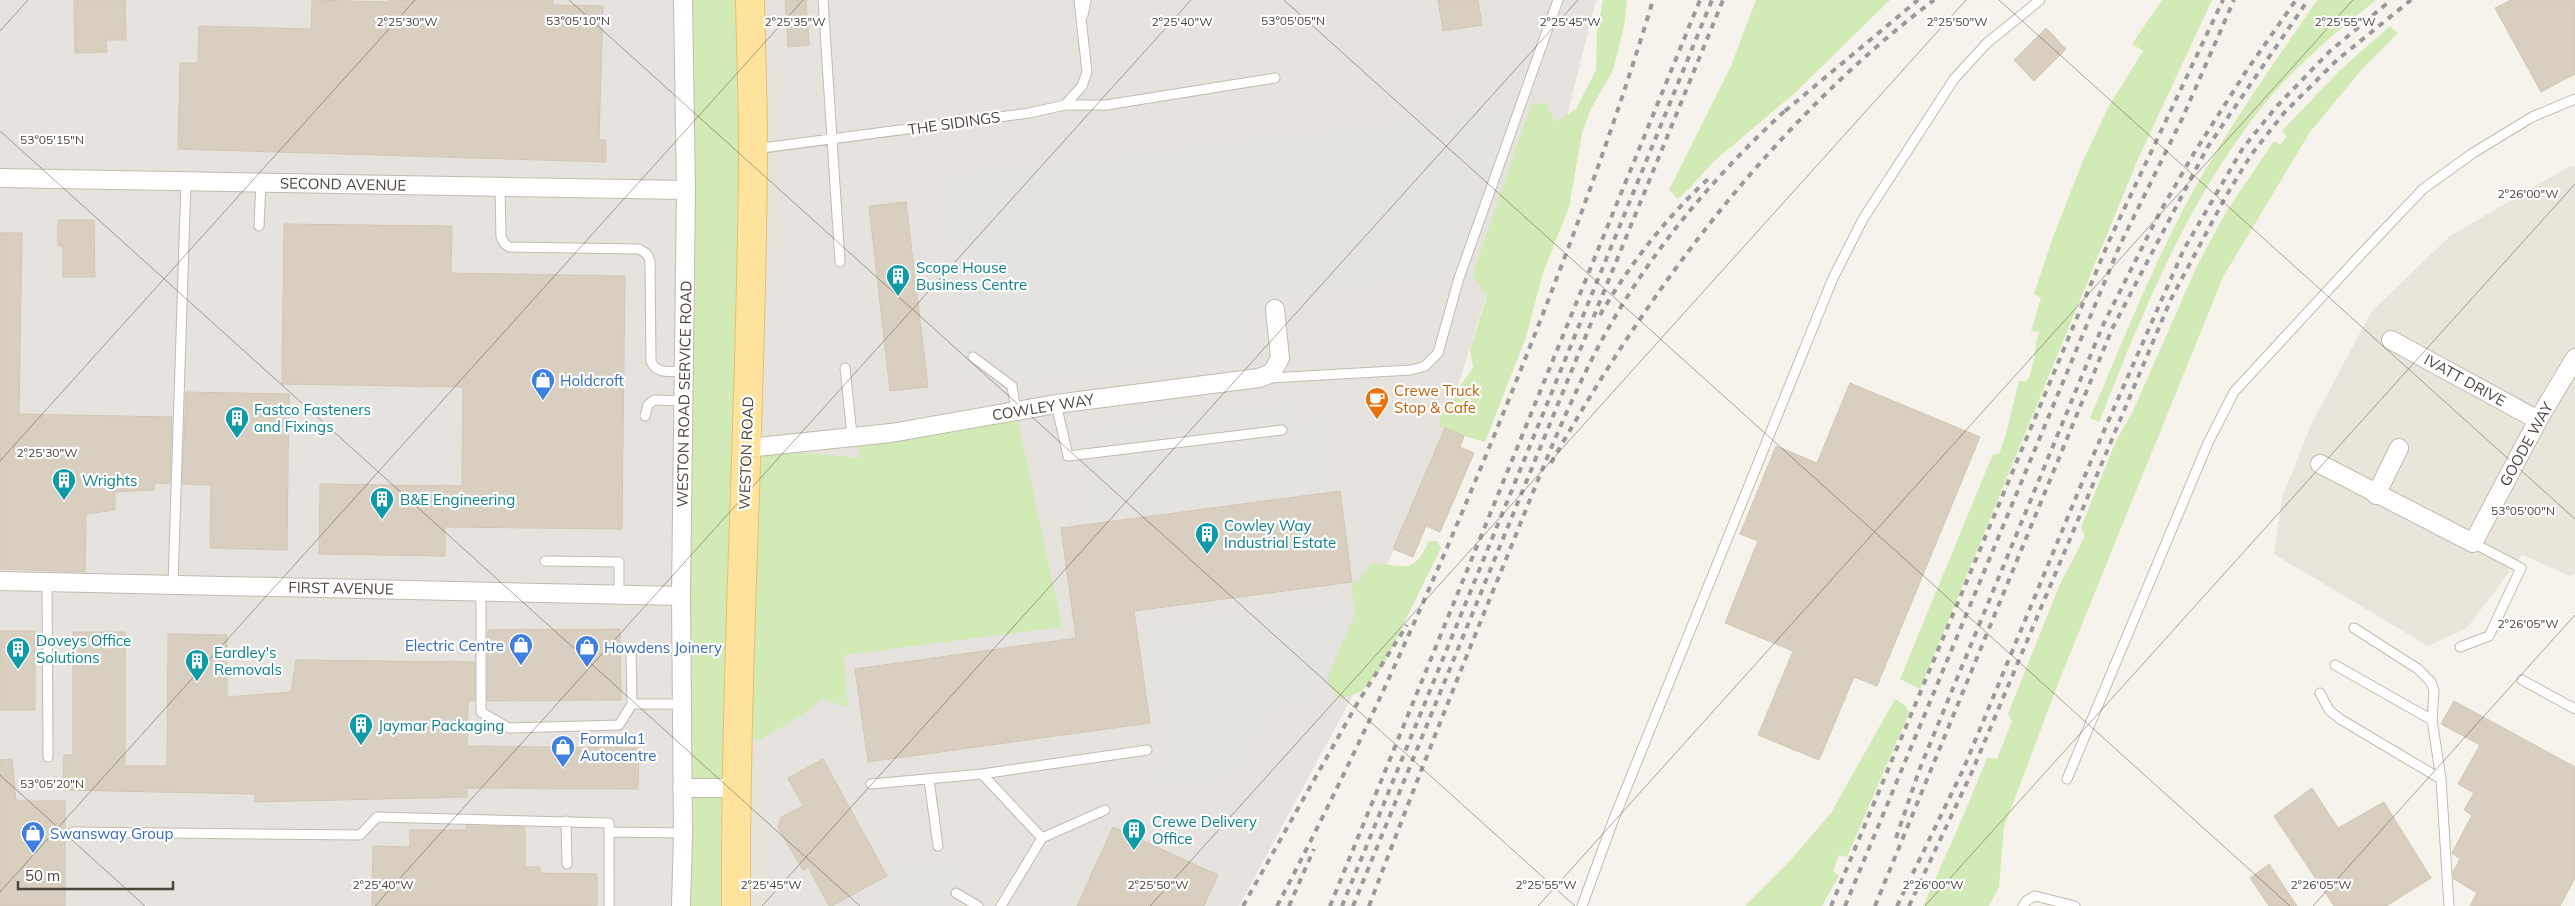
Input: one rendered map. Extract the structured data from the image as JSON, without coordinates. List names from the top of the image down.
{
  "streets": {
    "main road": ["WESTON ROAD"],
    "street": [
      "SECOND AVENUE",
      "IVATT DRIVE",
      "WESTON ROAD SERVICE ROAD",
      "COWLEY WAY",
      "GOODE WAY",
      "FIRST AVENUE"
    ],
    "lane": ["THE SIDINGS"]
  },
  "crossings": [
    ["THE SIDINGS", "WESTON ROAD"],
    ["SECOND AVENUE", "WESTON ROAD SERVICE ROAD"],
    ["IVATT DRIVE", "GOODE WAY"],
    ["WESTON ROAD SERVICE ROAD", "FIRST AVENUE"],
    ["COWLEY WAY", "WESTON ROAD"]
  ],
  "places": {
    "building": [
      "Scope House Business Centre",
      "Fastco Fasteners and Fixings",
      "Wrights",
      "B&E Engineering",
      "Cowley Way Industrial Estate",
      "Doveys Office Solutions",
      "Eardley's Removals",
      "Jaymar Packaging",
      "Crewe Delivery Office"
    ],
    "shop": [
      "Holdcroft",
      "Electric Centre",
      "Howdens Joinery",
      "Formula1 Autocentre",
      "Swansway Group"
    ],
    "cafe": ["Crewe Truck Stop & Cafe"]
  },
  "scale_bar": "50 m",
  "coordinates": [
    "53°05'05\"N",
    "53°05'10\"N",
    "2°25'30\"W",
    "2°25'35\"W",
    "2°25'40\"W",
    "2°25'45\"W",
    "2°25'50\"W",
    "2°25'55\"W",
    "53°05'15\"N",
    "2°26'00\"W",
    "53°05'00\"N",
    "2°26'05\"W",
    "53°05'20\"N"
  ]
}
